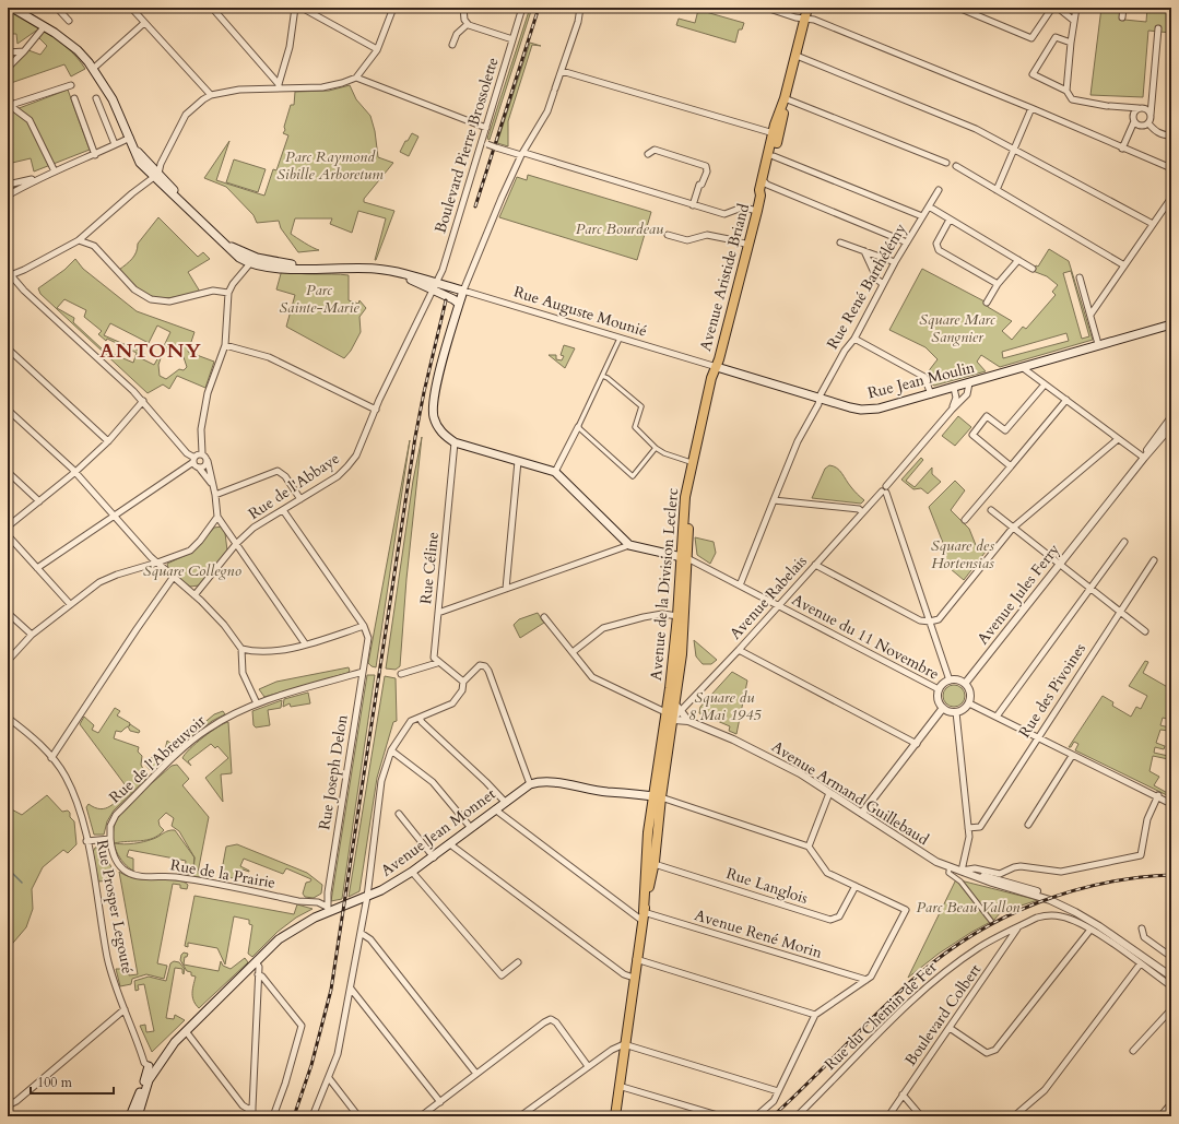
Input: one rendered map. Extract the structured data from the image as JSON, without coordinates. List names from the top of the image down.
{
  "streets": {
    "main road": [
      "Avenue Aristide Briand",
      "Rue Auguste Mounié",
      "Rue Jean Moulin",
      "Avenue de la Division Leclerc",
      "Avenue Jean Monnet"
    ],
    "street": [
      "Boulevard Pierre Brossolette",
      "Rue René Barthélémy",
      "Rue de l'Abbaye",
      "Rue Céline",
      "Avenue Jules Ferry",
      "Avenue Rabelais",
      "Avenue du 11 Novembre",
      "Rue des Pivoines",
      "Rue de l'Abreuvoir",
      "Rue Joseph Delon",
      "Avenue Armand Guillebaud",
      "Rue de la Prairie",
      "Rue Langlois",
      "Rue Prosper Legouté",
      "Avenue René Morin",
      "Boulevard Colbert",
      "Rue du Chemin de Fer"
    ]
  },
  "crossings": [
    ["Boulevard Pierre Brossolette", "Rue Auguste Mounié"],
    ["Boulevard Pierre Brossolette", "Rue de l'Abbaye"],
    ["Avenue Aristide Briand", "Rue Auguste Mounié"],
    ["Avenue Aristide Briand", "Rue Jean Moulin"],
    ["Avenue Aristide Briand", "Avenue de la Division Leclerc"],
    ["Rue René Barthélémy", "Rue Jean Moulin"],
    ["Rue René Barthélémy", "Avenue du 11 Novembre"],
    ["Rue Auguste Mounié", "Rue Jean Moulin"],
    ["Rue Auguste Mounié", "Rue de l'Abbaye"],
    ["Rue Auguste Mounié", "Avenue de la Division Leclerc"],
    ["Rue Jean Moulin", "Avenue de la Division Leclerc"],
    ["Avenue de la Division Leclerc", "Avenue Rabelais"],
    ["Avenue de la Division Leclerc", "Avenue du 11 Novembre"],
    ["Avenue de la Division Leclerc", "Avenue Armand Guillebaud"],
    ["Avenue de la Division Leclerc", "Rue Langlois"],
    ["Avenue de la Division Leclerc", "Avenue René Morin"],
    ["Avenue Jules Ferry", "Avenue du 11 Novembre"],
    ["Avenue Rabelais", "Avenue du 11 Novembre"],
    ["Rue de l'Abreuvoir", "Rue Joseph Delon"],
    ["Rue de l'Abreuvoir", "Rue de la Prairie"],
    ["Rue Joseph Delon", "Avenue Jean Monnet"],
    ["Rue Joseph Delon", "Rue de la Prairie"],
    ["Avenue Jean Monnet", "Rue de la Prairie"],
    ["Avenue Jean Monnet", "Rue Prosper Legouté"],
    ["Boulevard Colbert", "Rue du Chemin de Fer"]
  ],
  "districts": ["ANTONY"],
  "parks": [
    "Parc Raymond Sibille Arboretum",
    "Parc Bourdeau",
    "Parc Sainte-Marie",
    "Square Marc Sangnier",
    "Square des Hortensias",
    "Square Collegno",
    "Square du 8 Mai 1945",
    "Parc Beau Vallon"
  ],
  "scale_bar": "100 m"
}
